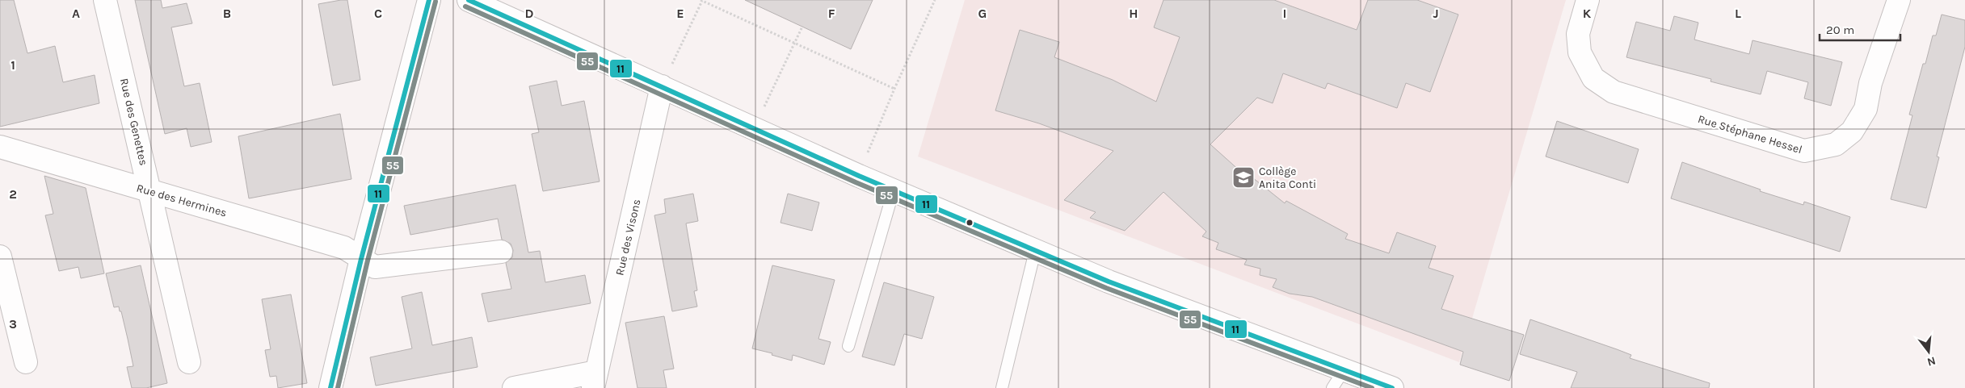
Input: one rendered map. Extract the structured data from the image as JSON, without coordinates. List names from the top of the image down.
{
  "streets": {
    "street": [
      "Rue des Genettes",
      "Rue Stéphane Hessel",
      "Rue des Hermines",
      "Rue des Visons"
    ]
  },
  "crossings": [
    ["Rue des Genettes", "Rue des Hermines"]
  ],
  "places": {
    "school or university": ["Collège Anita Conti"]
  },
  "lines": ["transit line 11", "transit line 55"],
  "scale_bar": "20 m",
  "north": "bottom",
  "grid": {
    "columns": [
      "A",
      "B",
      "C",
      "D",
      "E",
      "F",
      "G",
      "H",
      "I",
      "J",
      "K",
      "L"
    ],
    "rows": ["1", "2", "3"]
  }
}
